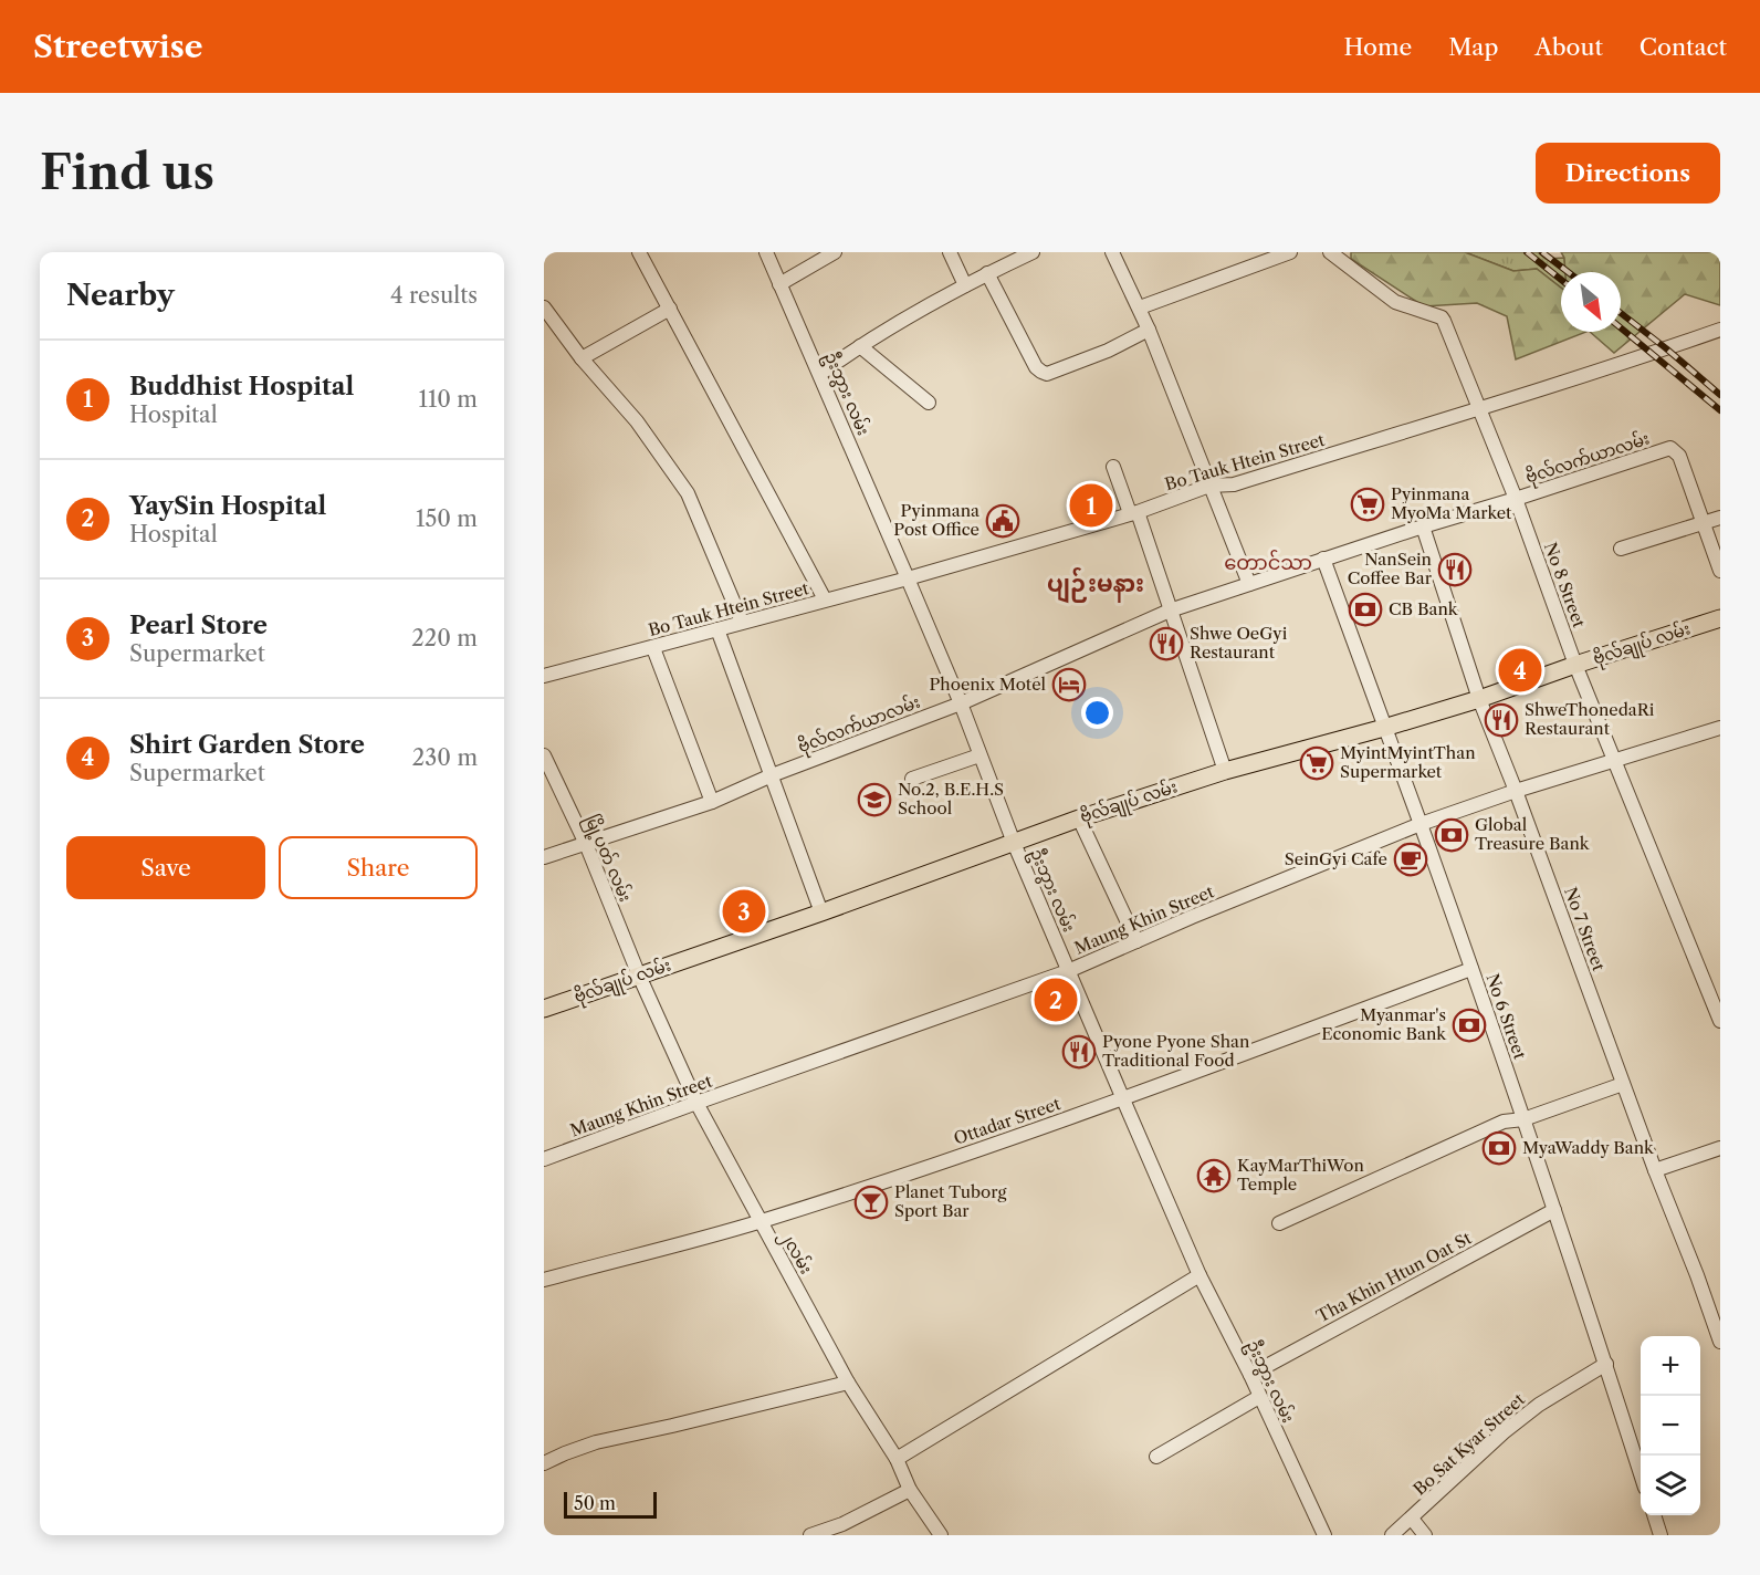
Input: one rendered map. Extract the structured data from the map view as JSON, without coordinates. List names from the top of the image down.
{
  "streets": {
    "main road": ["ဗိုလ်ချုပ် လမ်း"],
    "street": [
      "ဦးဘွား လမ်း",
      "ဗိုလ်လက်ယာလမ်း",
      "Bo Tauk Htein Street",
      "No 8 Street",
      "မြို့ပတ် လမ်း",
      "Maung Khin Street",
      "No 7 Street",
      "No 6 Street",
      "Ottadar Street",
      "၂လမ်း",
      "Tha Khin Htun Oat St",
      "Bo Sat Kyar Street"
    ]
  },
  "crossings": [
    ["ဦးဘွား လမ်း", "ဗိုလ်လက်ယာလမ်း"],
    ["ဦးဘွား လမ်း", "Bo Tauk Htein Street"],
    ["ဦးဘွား လမ်း", "ဗိုလ်ချုပ် လမ်း"],
    ["ဦးဘွား လမ်း", "Maung Khin Street"],
    ["ဦးဘွား လမ်း", "Ottadar Street"],
    ["ဦးဘွား လမ်း", "Tha Khin Htun Oat St"],
    ["ဗိုလ်လက်ယာလမ်း", "No 8 Street"],
    ["ဗိုလ်လက်ယာလမ်း", "မြို့ပတ် လမ်း"],
    ["ဗိုလ်လက်ယာလမ်း", "No 7 Street"],
    ["ဗိုလ်လက်ယာလမ်း", "No 6 Street"],
    ["Bo Tauk Htein Street", "No 8 Street"],
    ["No 8 Street", "ဗိုလ်ချုပ် လမ်း"],
    ["No 8 Street", "Maung Khin Street"],
    ["ဗိုလ်ချုပ် လမ်း", "မြို့ပတ် လမ်း"],
    ["ဗိုလ်ချုပ် လမ်း", "No 7 Street"],
    ["ဗိုလ်ချုပ် လမ်း", "No 6 Street"],
    ["ဗိုလ်ချုပ် လမ်း", "၂လမ်း"],
    ["မြို့ပတ် လမ်း", "၂လမ်း"],
    ["Maung Khin Street", "No 7 Street"],
    ["Maung Khin Street", "No 6 Street"],
    ["Maung Khin Street", "၂လမ်း"],
    ["No 6 Street", "Ottadar Street"],
    ["No 6 Street", "Tha Khin Htun Oat St"],
    ["No 6 Street", "Bo Sat Kyar Street"],
    ["Ottadar Street", "၂လမ်း"]
  ],
  "districts": ["တောင်သာ", "ပျဉ်းမနား"],
  "places": {
    "supermarket": ["Pyinmana MyoMa Market", "MyintMyintThan Supermarket"],
    "public building": ["Pyinmana Post Office"],
    "restaurant": [
      "NanSein Coffee Bar",
      "Shwe OeGyi Restaurant",
      "ShweThonedaRi Restaurant",
      "Pyone Pyone Shan Traditional Food"
    ],
    "bank": [
      "CB Bank",
      "Global Treasure Bank",
      "Myanmar's Economic Bank",
      "MyaWaddy Bank"
    ],
    "hotel": ["Phoenix Motel"],
    "school or university": ["No.2, B.E.H.S School"],
    "cafe": ["SeinGyi Cafe"],
    "temple": ["KayMarThiWon Temple"],
    "bar": ["Planet Tuborg Sport Bar"]
  },
  "scale_bar": "50 m",
  "north": "bottom right",
  "page": {
    "header": "Streetwise",
    "nav": [
      "Home",
      "Map",
      "About",
      "Contact"
    ],
    "buttons": [
      "Directions",
      ["Save", "Share"]
    ],
    "title": "Find us",
    "heading": ["Nearby", "4 results"],
    "list": [
      {
        "mark": "1",
        "name": "Buddhist Hospital",
        "note": "Hospital",
        "value": "110 m"
      },
      {
        "mark": "2",
        "name": "YaySin Hospital",
        "note": "Hospital",
        "value": "150 m"
      },
      {
        "mark": "3",
        "name": "Pearl Store",
        "note": "Supermarket",
        "value": "220 m"
      },
      {
        "mark": "4",
        "name": "Shirt Garden Store",
        "note": "Supermarket",
        "value": "230 m"
      }
    ],
    "pins": [
      "1",
      "4",
      "3",
      "2"
    ],
    "map_buttons": ["+", "−"],
    "scale": "50 m"
  }
}
